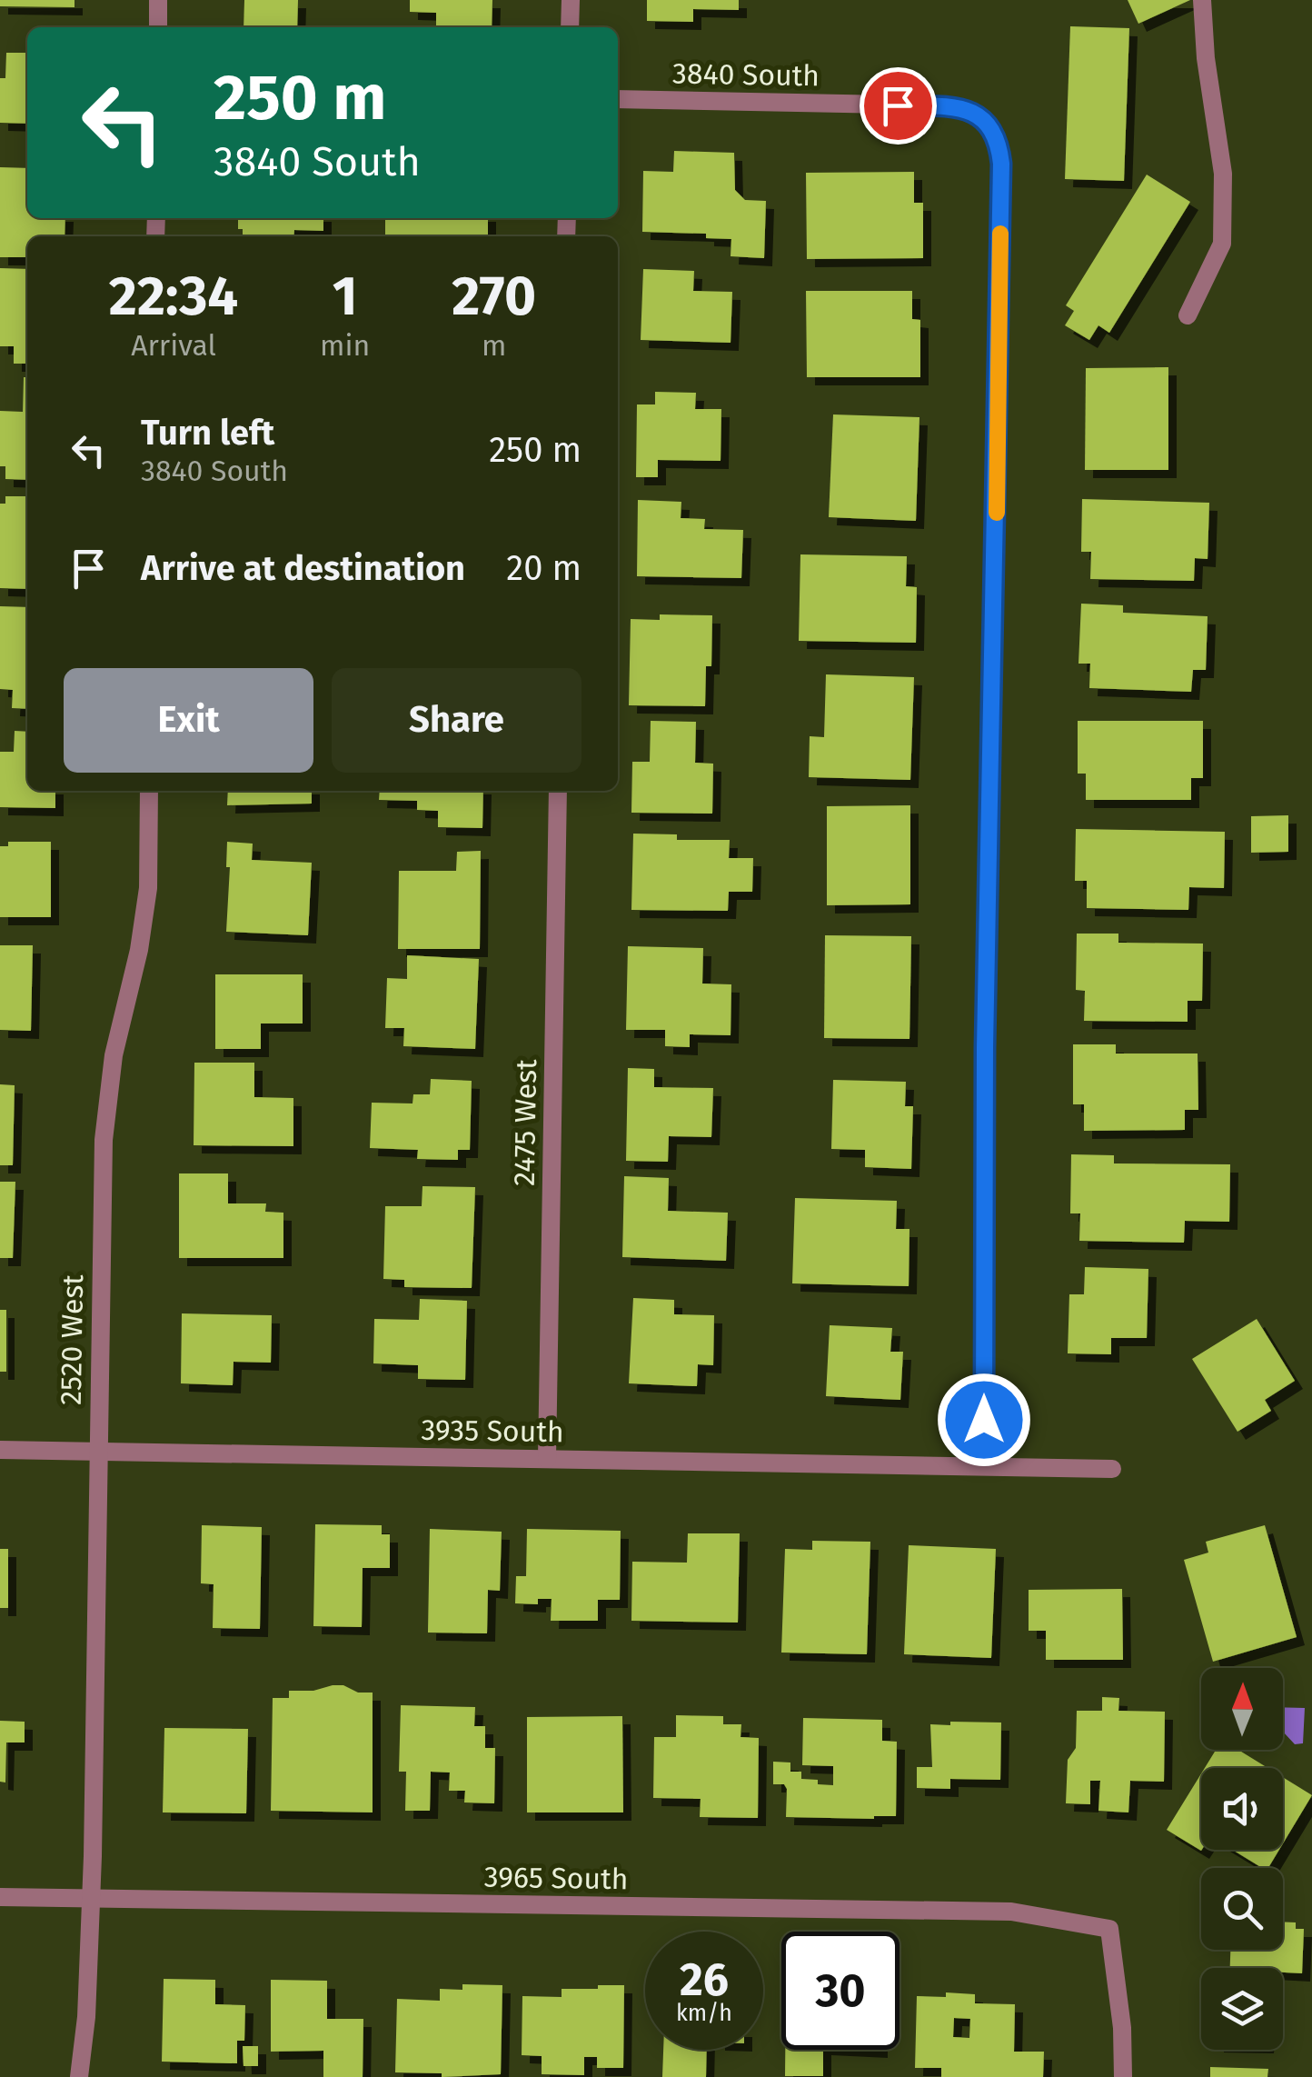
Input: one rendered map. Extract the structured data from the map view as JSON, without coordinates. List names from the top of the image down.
{
  "streets": {
    "street": [
      "3840 South",
      "2475 West",
      "2520 West",
      "3935 South",
      "3965 South"
    ]
  },
  "crossings": [
    ["3840 South", "3935 South"],
    ["2475 West", "3935 South"],
    ["2520 West", "3935 South"],
    ["2520 West", "3965 South"]
  ],
  "north": "top",
  "page": {
    "turn": ["250 m", "3840 South"],
    "eta": [
      "22:34",
      "Arrival",
      "1",
      "min",
      "270",
      "m"
    ],
    "list": [
      {
        "name": "Turn left",
        "note": "3840 South",
        "value": "250 m"
      },
      {
        "name": "Arrive at destination",
        "value": "20 m"
      }
    ],
    "buttons": ["Exit", "Share"],
    "speed": "26 km/h",
    "limit": "30"
  }
}
